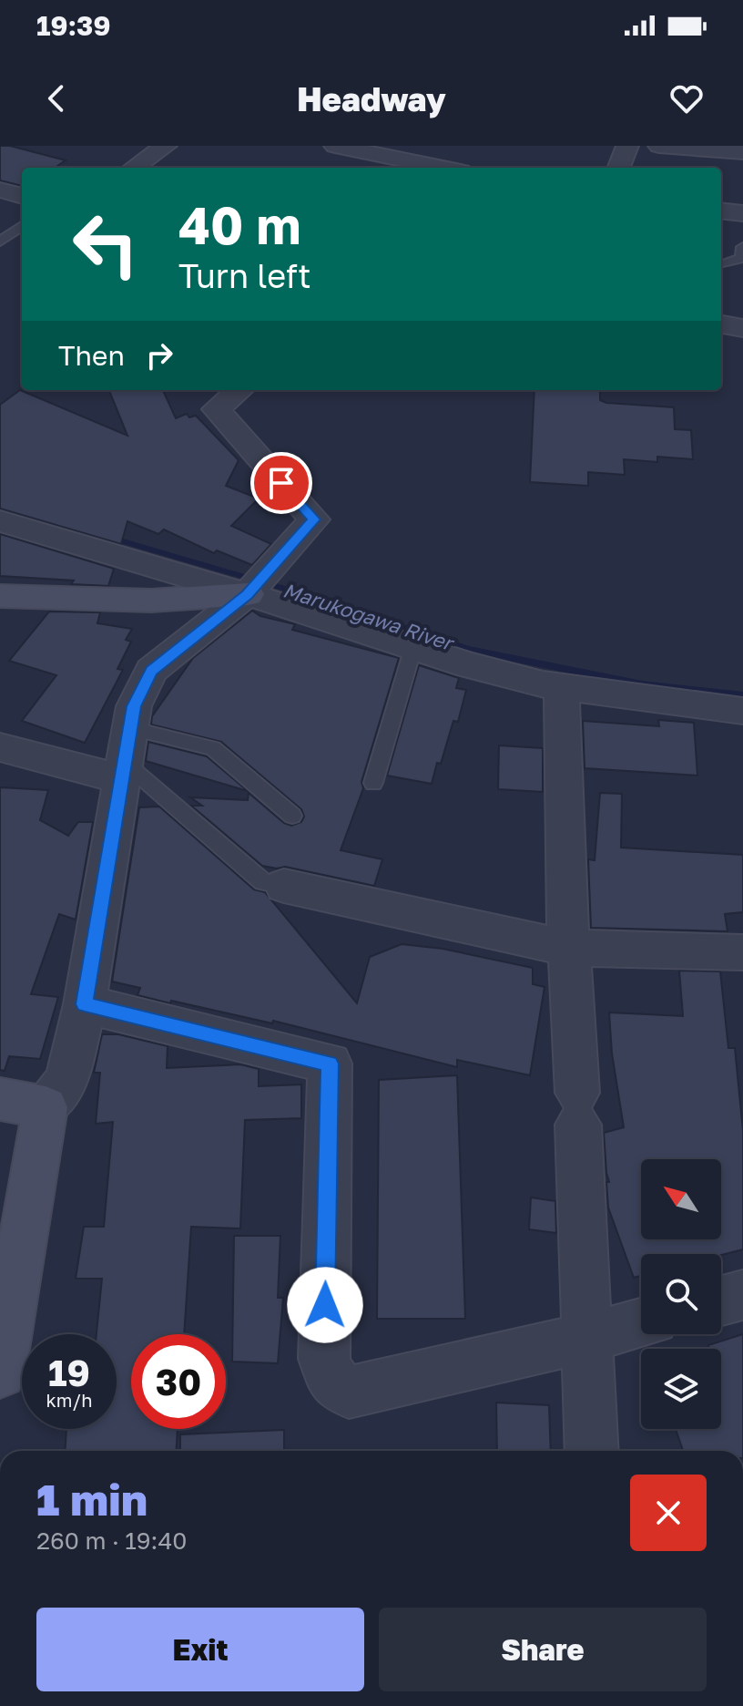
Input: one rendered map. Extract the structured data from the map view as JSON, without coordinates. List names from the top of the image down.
{
  "water": ["Marukogawa River"],
  "north": "top left",
  "page": {
    "status": "19:39",
    "header": "Headway",
    "turn": ["40 m", "Turn left"],
    "then": "Then",
    "speed": "19 km/h",
    "limit": "30",
    "heading": ["1 min", "260 m · 19:40"],
    "buttons": ["Exit", "Share"]
  }
}
